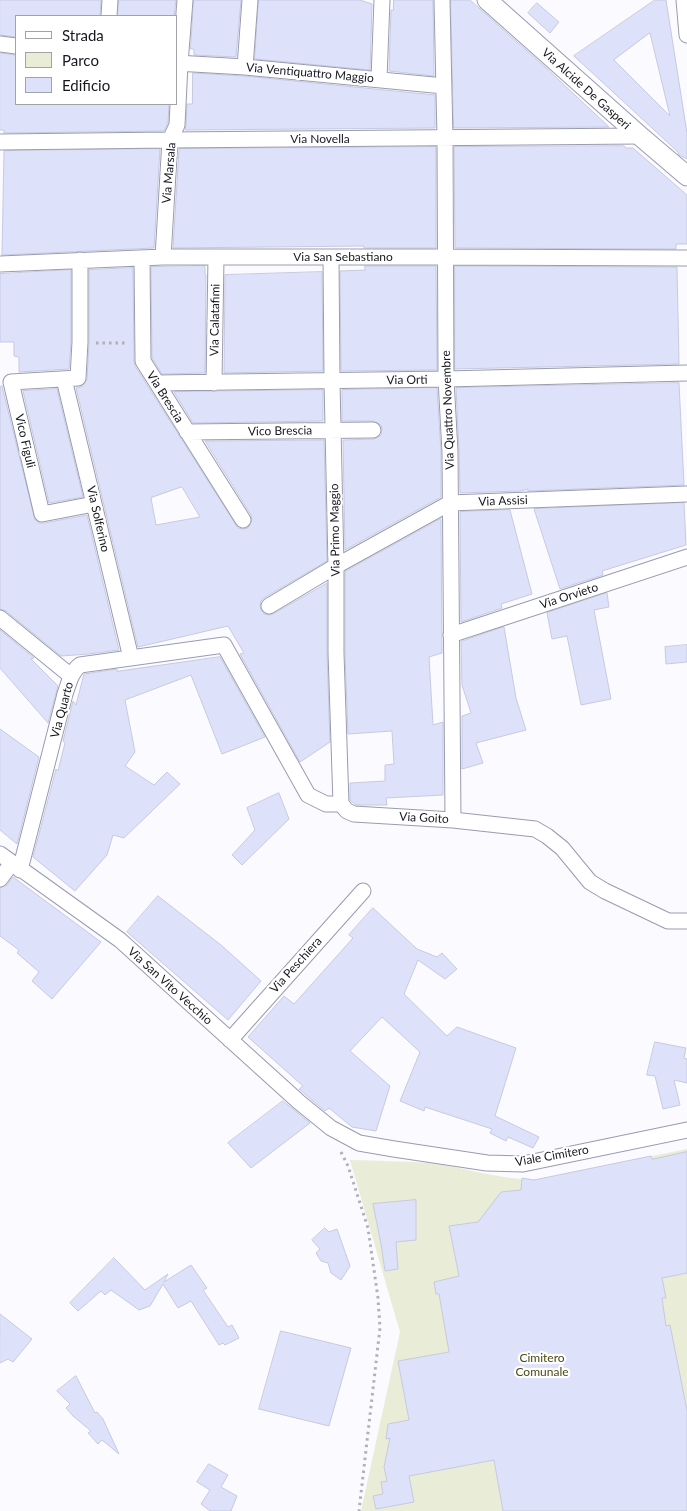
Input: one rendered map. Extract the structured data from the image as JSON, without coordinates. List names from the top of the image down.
{
  "streets": {
    "street": [
      "Via Ventiquattro Maggio",
      "Via Alcide De Gasperi",
      "Via Novella",
      "Via Marsala",
      "Via San Sebastiano",
      "Via Calatafimi",
      "Via Orti",
      "Via Brescia",
      "Via Quattro Novembre",
      "Vico Brescia",
      "Vico Figuli",
      "Via Assisi",
      "Via Solferino",
      "Via Primo Maggio",
      "Via Orvieto",
      "Via Quarto",
      "Via Goito",
      "Via Peschiera",
      "Via San Vito Vecchio",
      "Viale Cimitero"
    ]
  },
  "crossings": [
    ["Via Ventiquattro Maggio", "Via Marsala"],
    ["Via Ventiquattro Maggio", "Via Quattro Novembre"],
    ["Via Alcide De Gasperi", "Via Novella"],
    ["Via Novella", "Via Marsala"],
    ["Via Novella", "Via Quattro Novembre"],
    ["Via Marsala", "Via San Sebastiano"],
    ["Via San Sebastiano", "Via Calatafimi"],
    ["Via San Sebastiano", "Via Brescia"],
    ["Via San Sebastiano", "Via Quattro Novembre"],
    ["Via San Sebastiano", "Via Solferino"],
    ["Via San Sebastiano", "Via Primo Maggio"],
    ["Via Calatafimi", "Via Orti"],
    ["Via Orti", "Via Brescia"],
    ["Via Orti", "Via Quattro Novembre"],
    ["Via Orti", "Via Primo Maggio"],
    ["Via Brescia", "Vico Brescia"],
    ["Via Quattro Novembre", "Via Assisi"],
    ["Via Quattro Novembre", "Via Orvieto"],
    ["Via Quattro Novembre", "Via Goito"],
    ["Vico Brescia", "Via Primo Maggio"],
    ["Vico Figuli", "Via Solferino"],
    ["Via Assisi", "Via Primo Maggio"],
    ["Via Solferino", "Via Quarto"],
    ["Via Primo Maggio", "Via Goito"],
    ["Via Quarto", "Via Goito"],
    ["Via Quarto", "Via San Vito Vecchio"],
    ["Via Peschiera", "Via San Vito Vecchio"],
    ["Via San Vito Vecchio", "Viale Cimitero"]
  ],
  "parks": ["Cimitero Comunale"],
  "legend": ["Strada", "Parco", "Edificio"]
}
